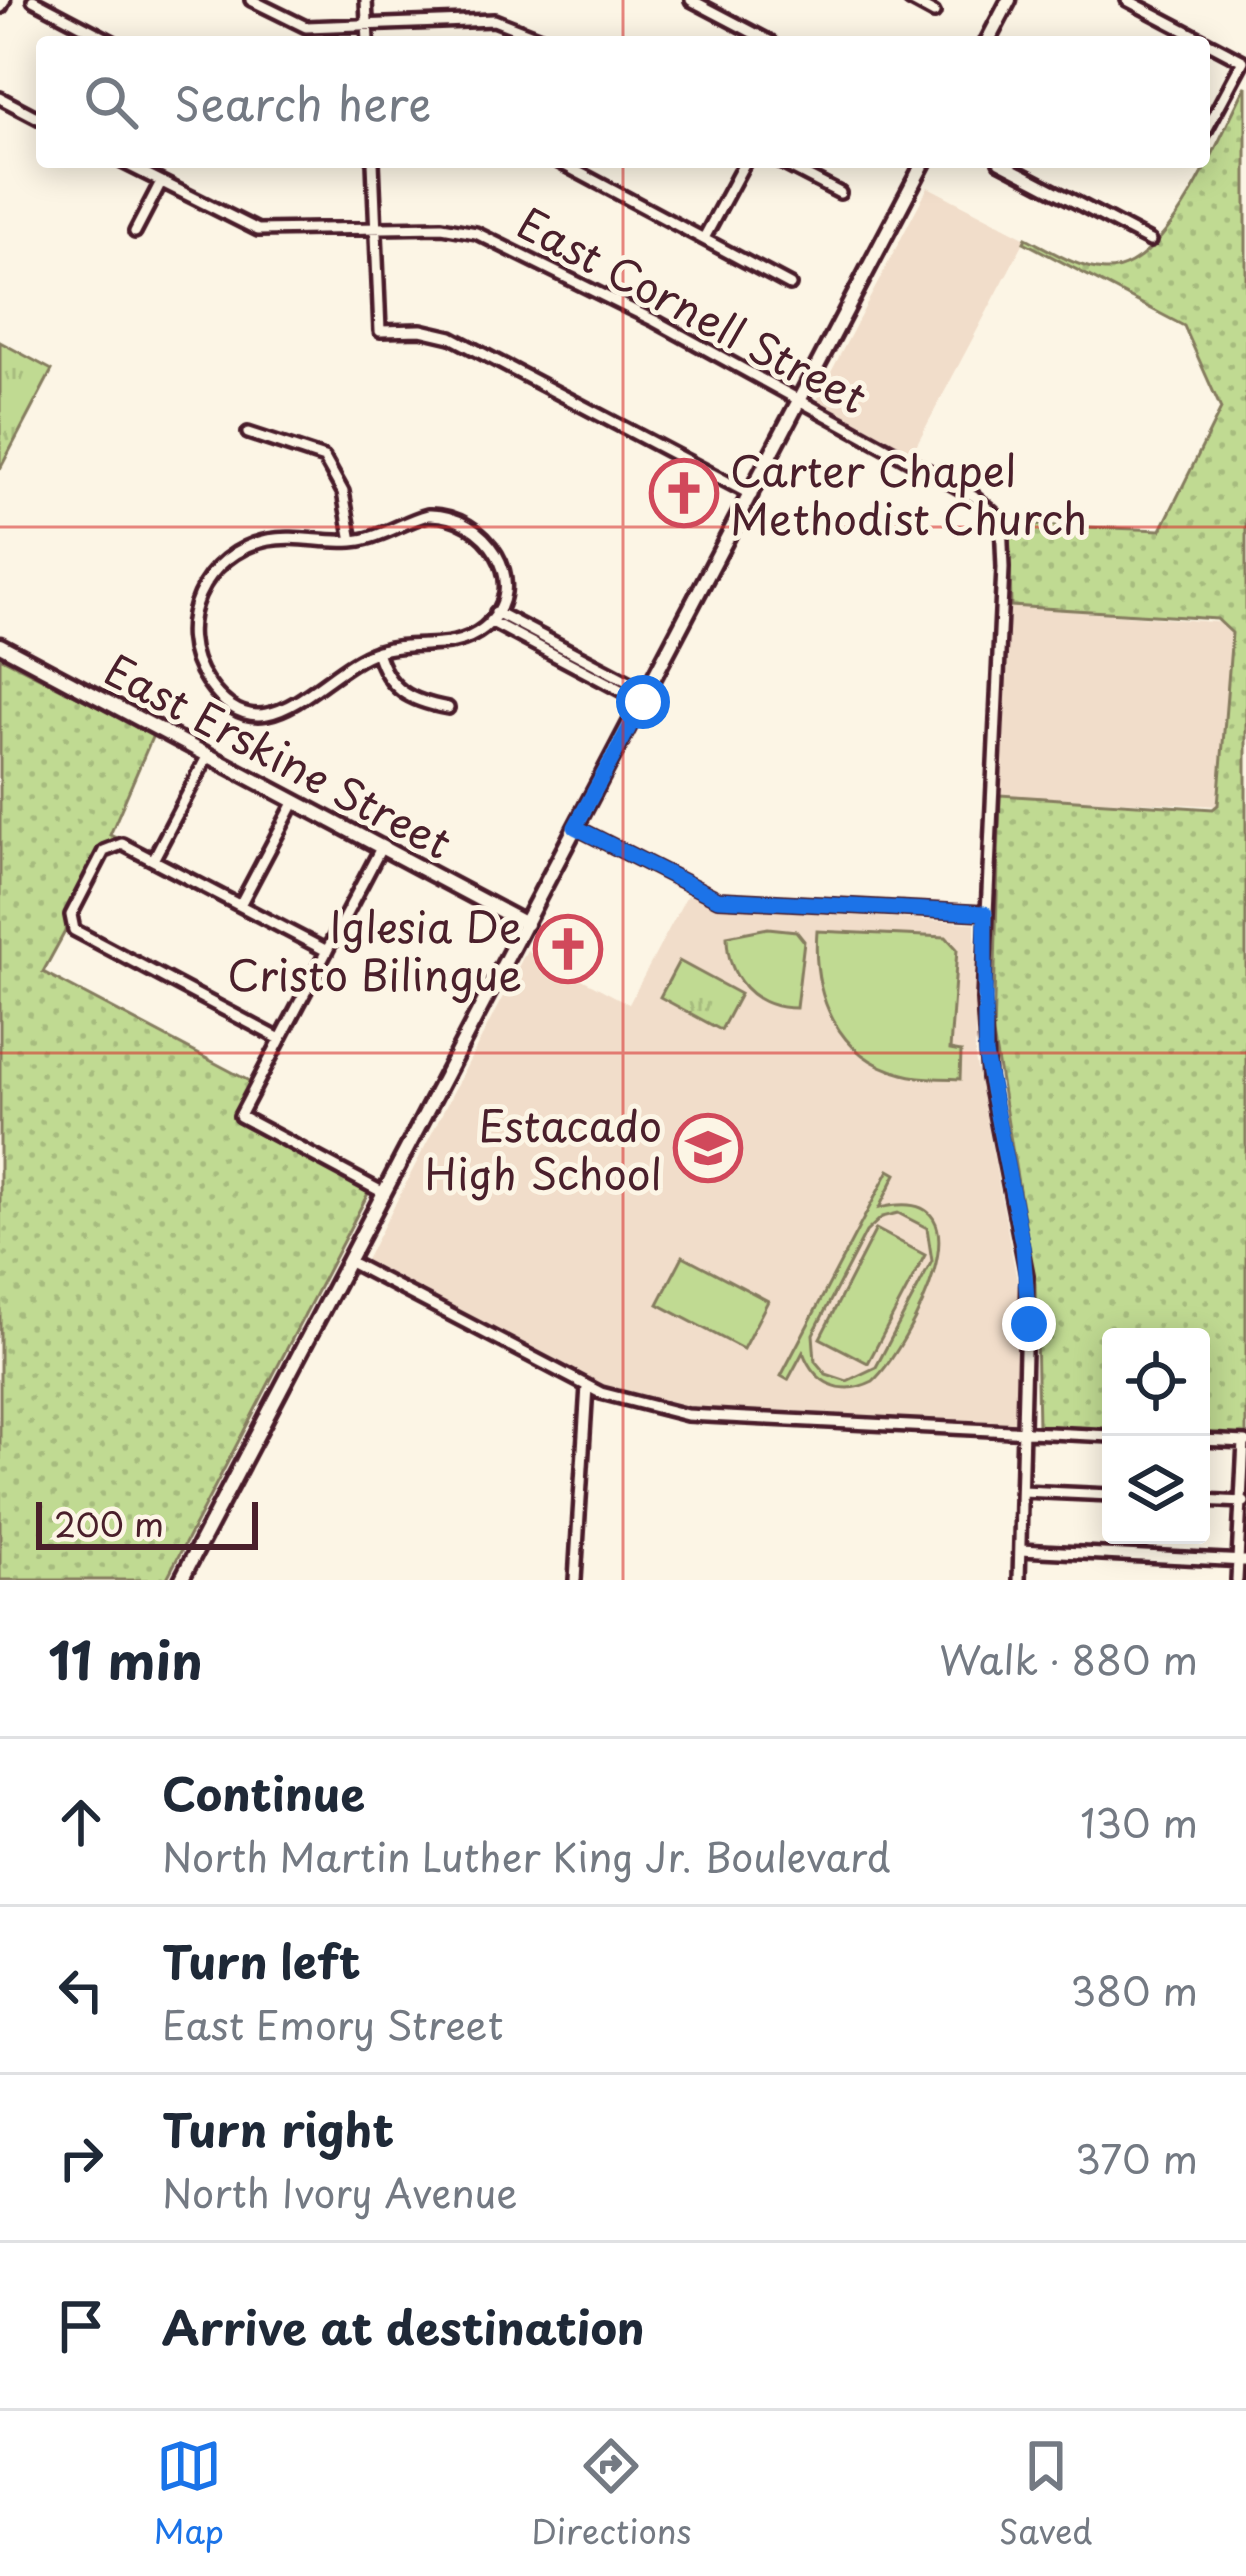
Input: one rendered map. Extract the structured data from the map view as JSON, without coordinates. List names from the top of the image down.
{
  "streets": {
    "main road": ["East Erskine Street"],
    "street": ["East Cornell Street"]
  },
  "places": {
    "church": ["Carter Chapel Methodist Church", "Iglesia De Cristo Bilingue"],
    "school or university": ["Estacado High School"]
  },
  "scale_bar": "200 m",
  "page": {
    "search": "Search here",
    "scale": "200 m",
    "heading": ["11 min", "Walk · 880 m"],
    "list": [
      ["Continue", "North Martin Luther King Jr. Boulevard", "130 m"],
      ["Turn left", "East Emory Street", "380 m"],
      ["Turn right", "North Ivory Avenue", "370 m"],
      "Arrive at destination"
    ],
    "nav": ["Map", "Directions", "Saved"]
  }
}
